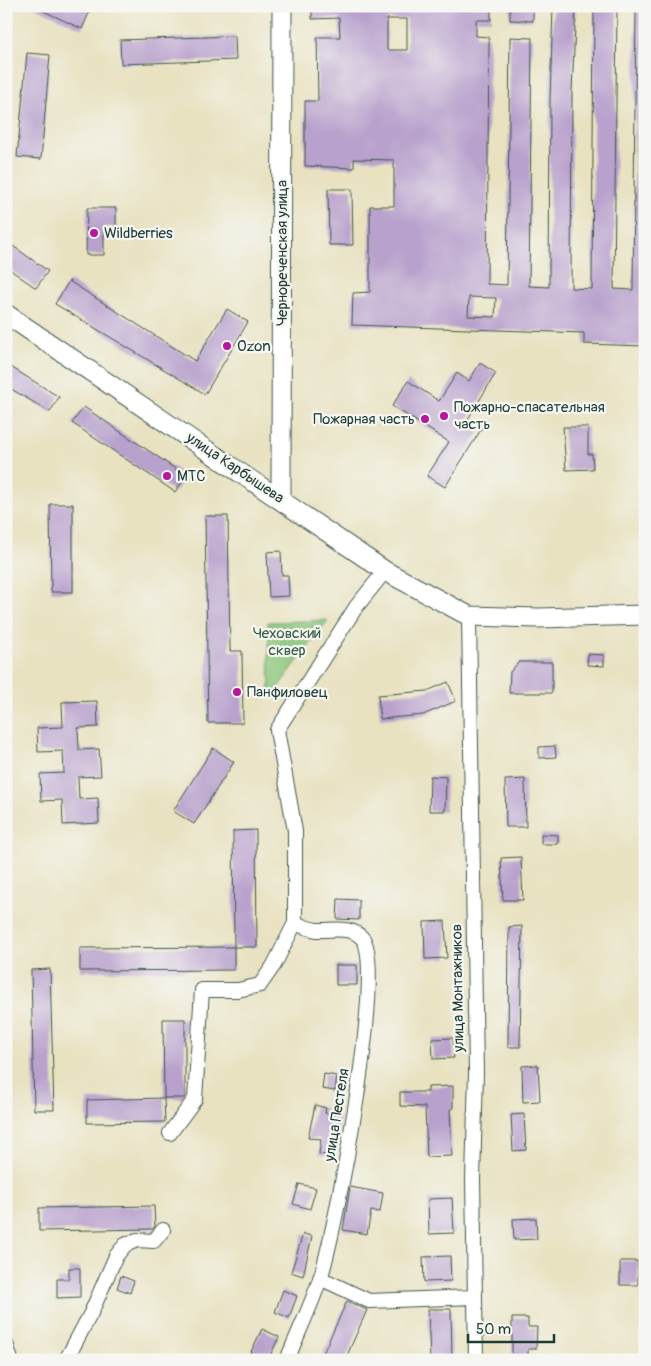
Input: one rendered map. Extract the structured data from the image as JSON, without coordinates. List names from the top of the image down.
{
  "streets": {
    "main road": ["Чернореченская улица", "улица Карбышева"],
    "street": ["улица Монтажников", "улица Пестеля"]
  },
  "crossings": [
    ["Чернореченская улица", "улица Карбышева"],
    ["улица Карбышева", "улица Монтажников"]
  ],
  "parks": ["Чеховский сквер"],
  "places": [
    "Wildberries",
    "Ozon",
    "Пожарно-спасательная часть",
    "Пожарная часть",
    "МТС",
    "Панфиловец"
  ],
  "scale_bar": "50 m"
}
